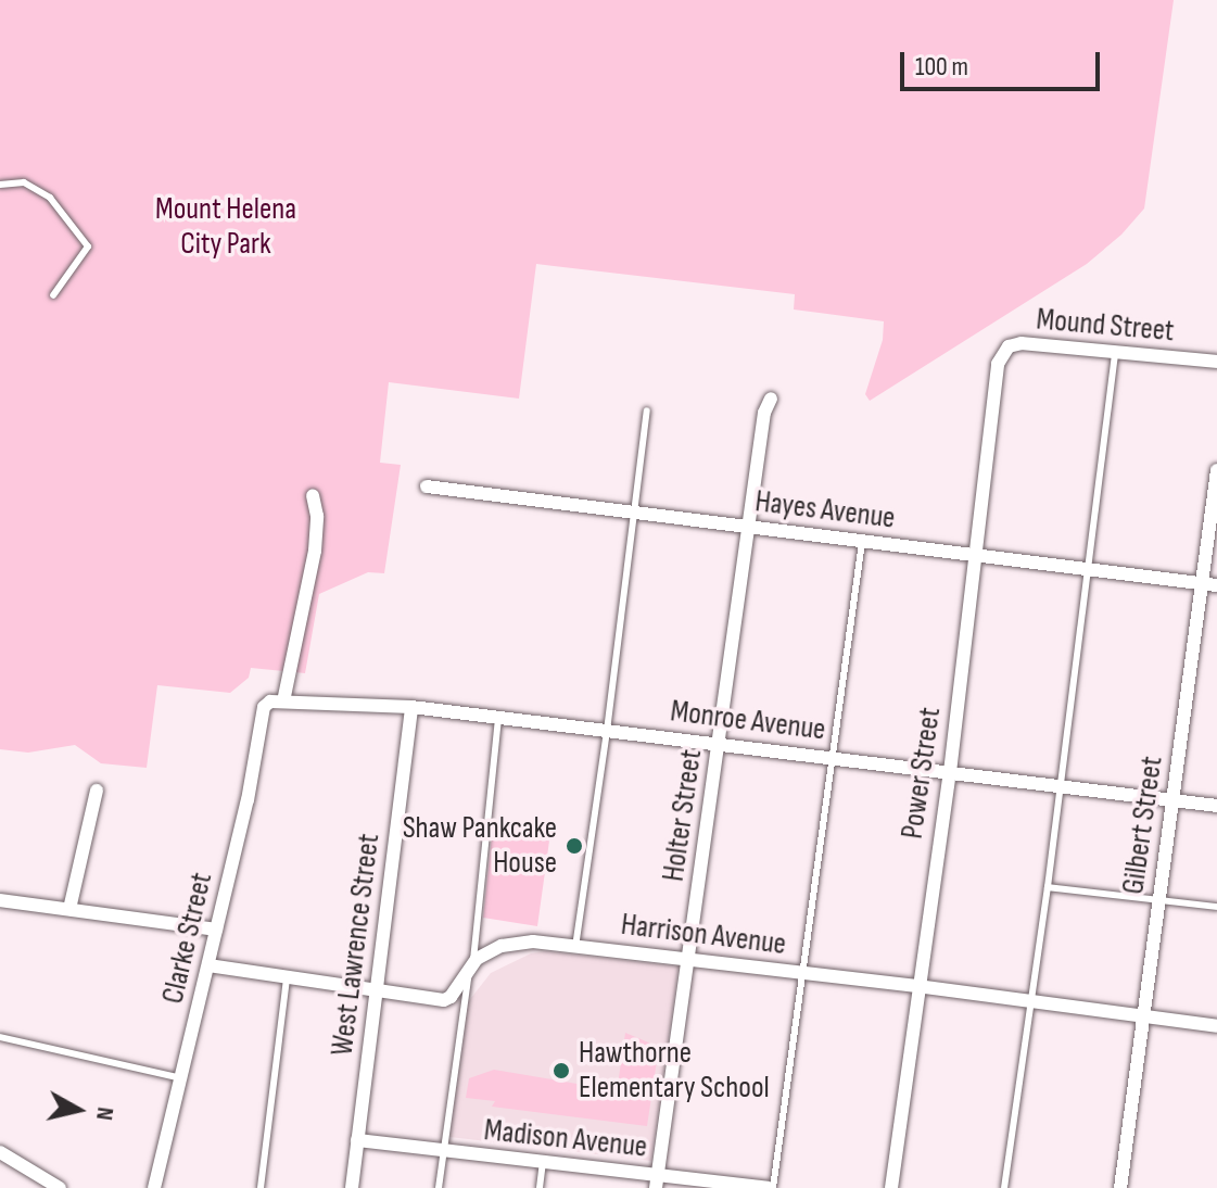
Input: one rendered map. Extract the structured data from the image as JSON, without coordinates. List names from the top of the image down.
{
  "streets": {
    "street": [
      "Mound Street",
      "Hayes Avenue",
      "Monroe Avenue",
      "Power Street",
      "Holter Street",
      "Gilbert Street",
      "Harrison Avenue",
      "Clarke Street",
      "West Lawrence Street",
      "Madison Avenue"
    ]
  },
  "crossings": [
    ["Mound Street", "Power Street"],
    ["Hayes Avenue", "Power Street"],
    ["Hayes Avenue", "Holter Street"],
    ["Hayes Avenue", "Gilbert Street"],
    ["Monroe Avenue", "Power Street"],
    ["Monroe Avenue", "Holter Street"],
    ["Monroe Avenue", "Gilbert Street"],
    ["Monroe Avenue", "Clarke Street"],
    ["Monroe Avenue", "West Lawrence Street"],
    ["Power Street", "Harrison Avenue"],
    ["Holter Street", "Harrison Avenue"],
    ["Holter Street", "Madison Avenue"],
    ["Gilbert Street", "Harrison Avenue"],
    ["Harrison Avenue", "Clarke Street"],
    ["Harrison Avenue", "West Lawrence Street"],
    ["West Lawrence Street", "Madison Avenue"]
  ],
  "parks": ["Mount Helena City Park"],
  "places": ["Shaw Pankcake House", "Hawthorne Elementary School"],
  "scale_bar": "100 m",
  "north": "right"
}
